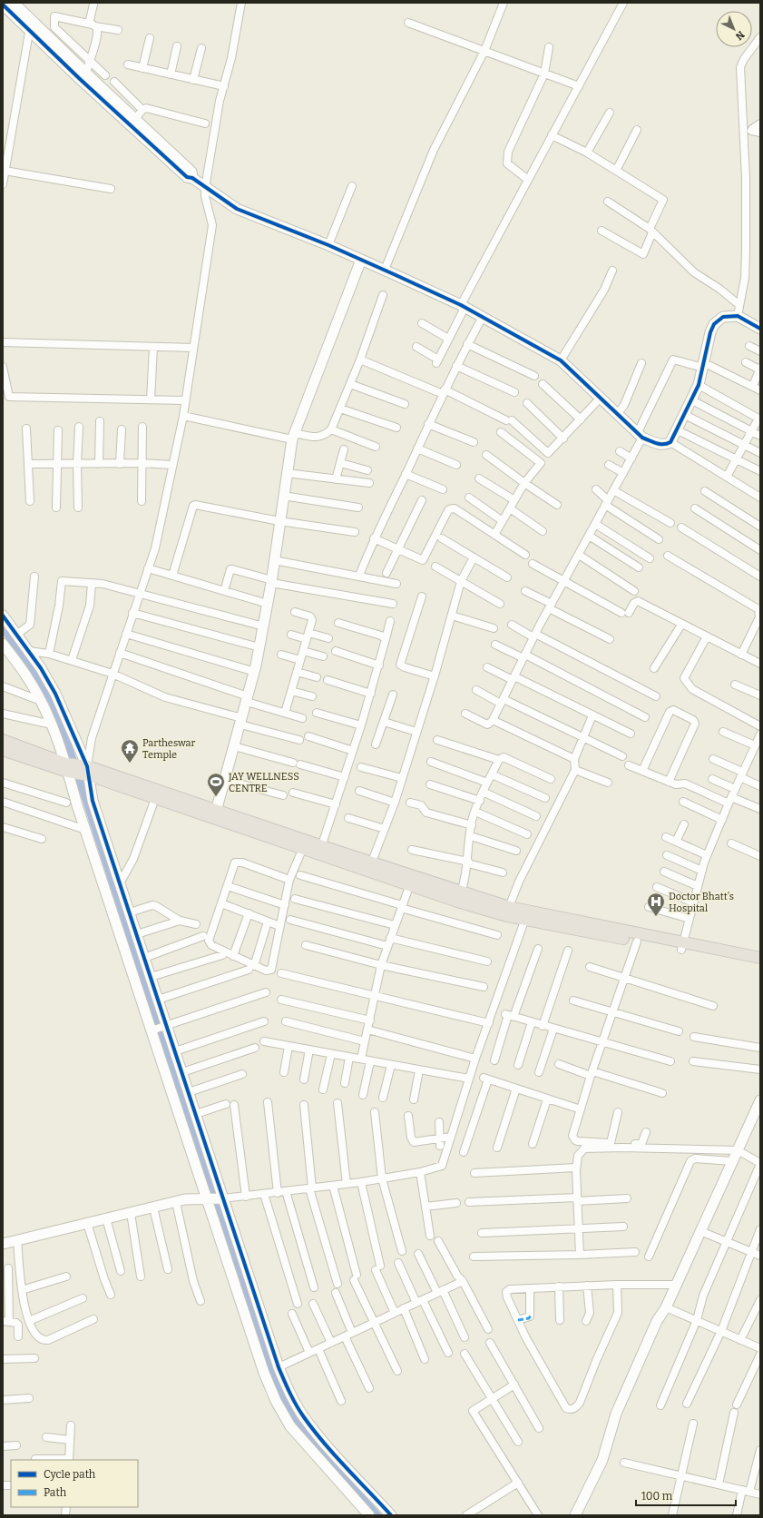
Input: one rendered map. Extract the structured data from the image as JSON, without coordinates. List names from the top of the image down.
{
  "places": {
    "temple": ["Partheswar Temple"],
    "sports": ["JAY WELLNESS CENTRE"],
    "hospital": ["Doctor Bhatt's Hospital"]
  },
  "legend": ["Cycle path", "Path"],
  "scale_bar": "100 m",
  "north": "bottom right"
}
